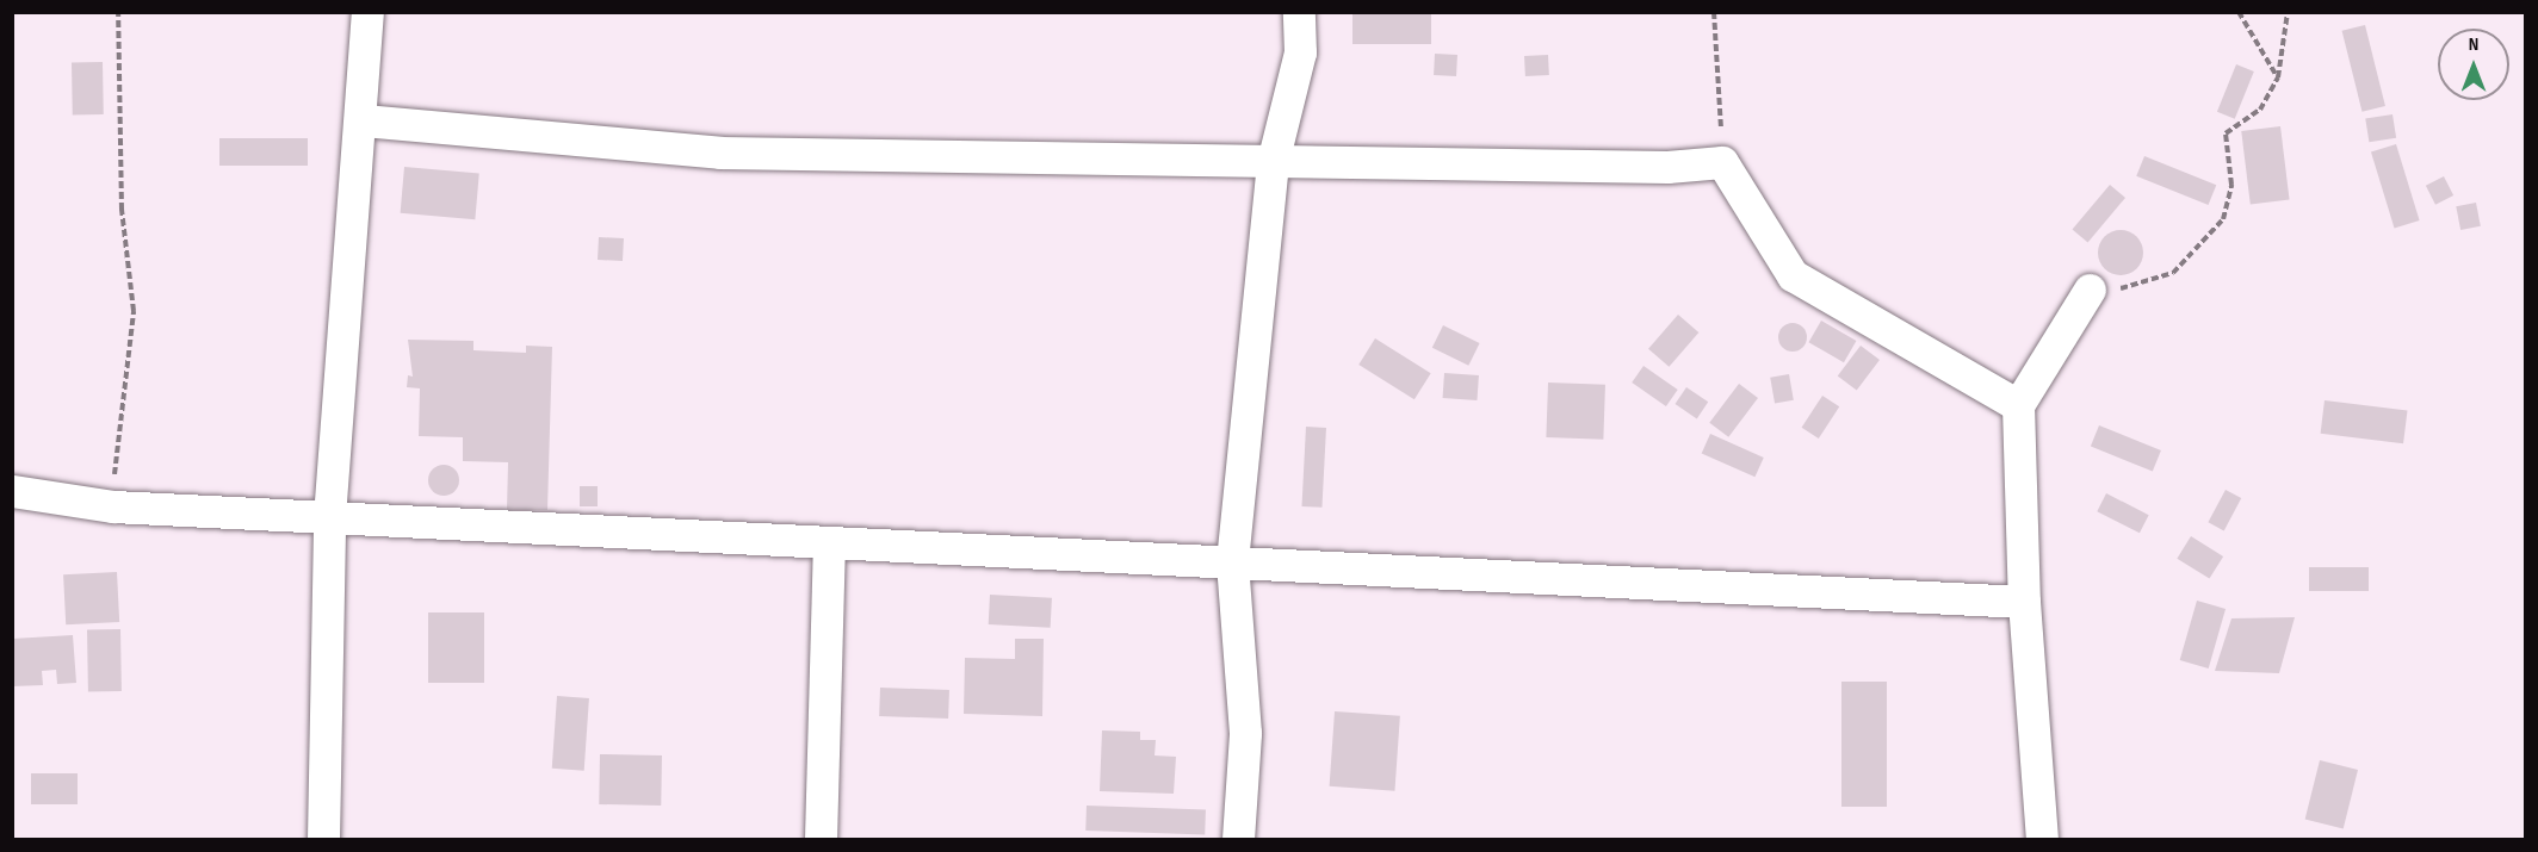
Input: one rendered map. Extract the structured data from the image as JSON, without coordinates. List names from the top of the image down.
{
  "north": "top"
}
